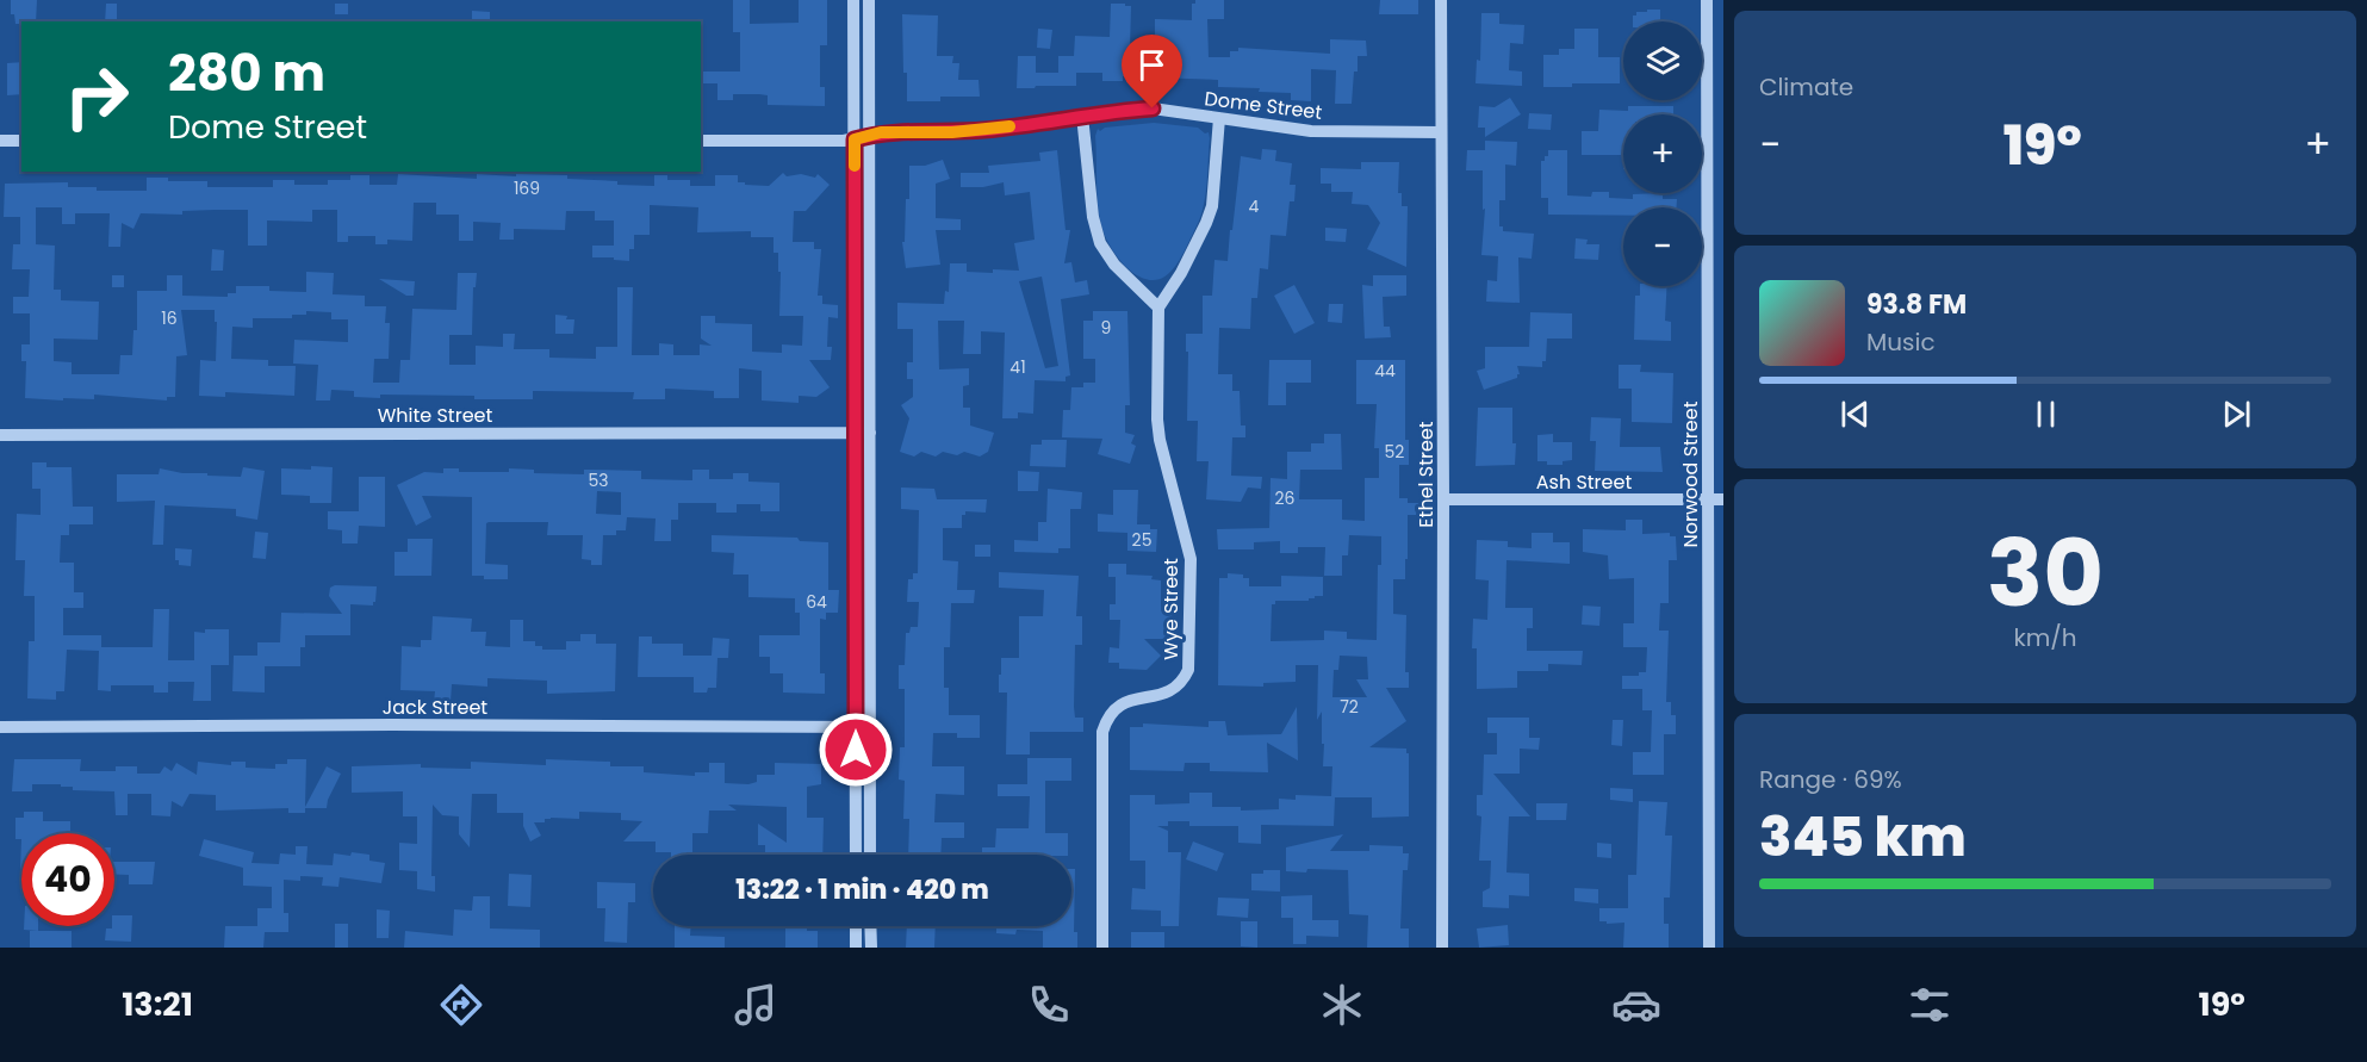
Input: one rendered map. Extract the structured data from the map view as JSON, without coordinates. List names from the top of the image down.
{
  "streets": {
    "street": [
      "Dome Street",
      "White Street",
      "Ethel Street",
      "Norwood Street",
      "Ash Street",
      "Wye Street",
      "Jack Street"
    ]
  },
  "crossings": [
    ["Dome Street", "Ethel Street"],
    ["Ethel Street", "Ash Street"],
    ["Norwood Street", "Ash Street"]
  ],
  "house_numbers": [
    "169",
    "4",
    "16",
    "9",
    "41",
    "44",
    "52",
    "53",
    "26",
    "25",
    "64",
    "72"
  ],
  "page": {
    "tile": [
      "Climate",
      ["30", "km/h"],
      ["Range · 69%", "345 km"]
    ],
    "map_buttons": ["+", "−"],
    "turn": ["280 m", "Dome Street"],
    "heat": ["−", "19°", "+"],
    "song": ["93.8 FM", "Music"],
    "limit": "40",
    "trip": "13:22 · 1 min · 420 m",
    "tabs": ["13:21", "19°"]
  }
}
